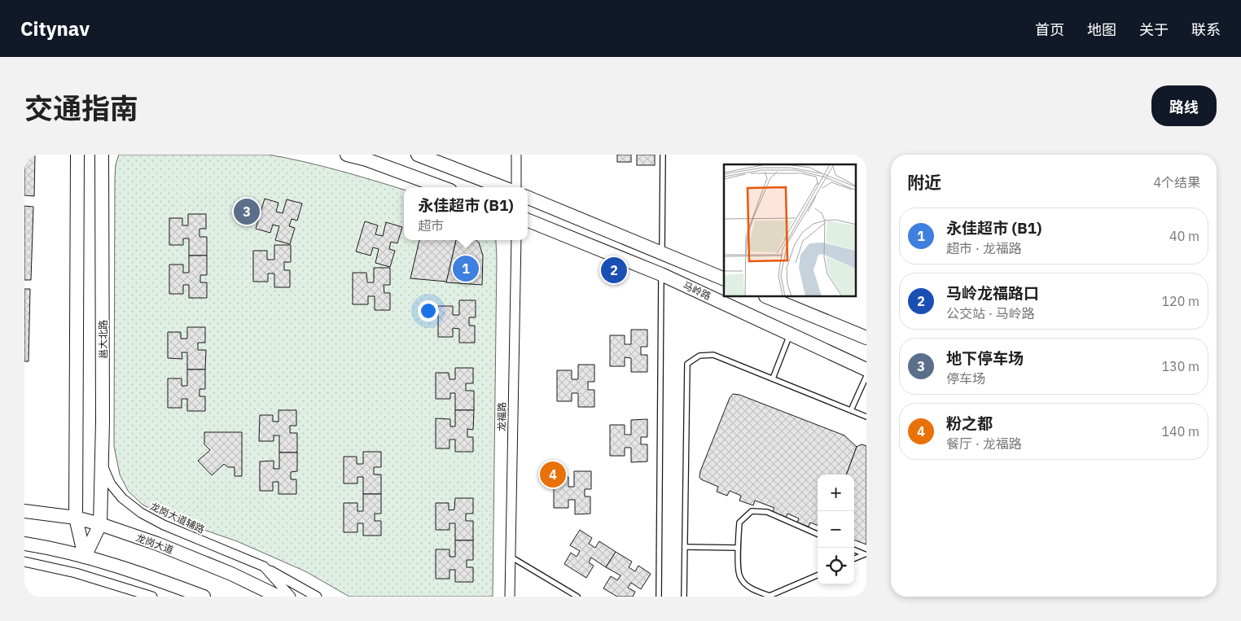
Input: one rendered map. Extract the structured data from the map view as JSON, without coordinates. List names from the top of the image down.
{
  "streets": {
    "street": [
      "马岭路",
      "邕大北路",
      "龙福路",
      "龙岗大道辅路",
      "龙岗大道"
    ]
  },
  "crossings": [
    ["邕大北路", "龙岗大道辅路"],
    ["邕大北路", "龙岗大道"]
  ],
  "page": {
    "header": "Citynav",
    "nav": [
      "首页",
      "地图",
      "关于",
      "联系"
    ],
    "title": "交通指南",
    "buttons": "路线",
    "heading": ["附近", "4个结果"],
    "popup": ["永佳超市 (B1)", "超市"],
    "pins": [
      "3",
      "1",
      "2",
      "4"
    ],
    "list": [
      {
        "mark": "1",
        "name": "永佳超市 (B1)",
        "note": "超市 · 龙福路",
        "value": "40 m"
      },
      {
        "mark": "2",
        "name": "马岭龙福路口",
        "note": "公交站 · 马岭路",
        "value": "120 m"
      },
      {
        "mark": "3",
        "name": "地下停车场",
        "note": "停车场",
        "value": "130 m"
      },
      {
        "mark": "4",
        "name": "粉之都",
        "note": "餐厅 · 龙福路",
        "value": "140 m"
      }
    ],
    "map_buttons": ["+", "−"]
  }
}
